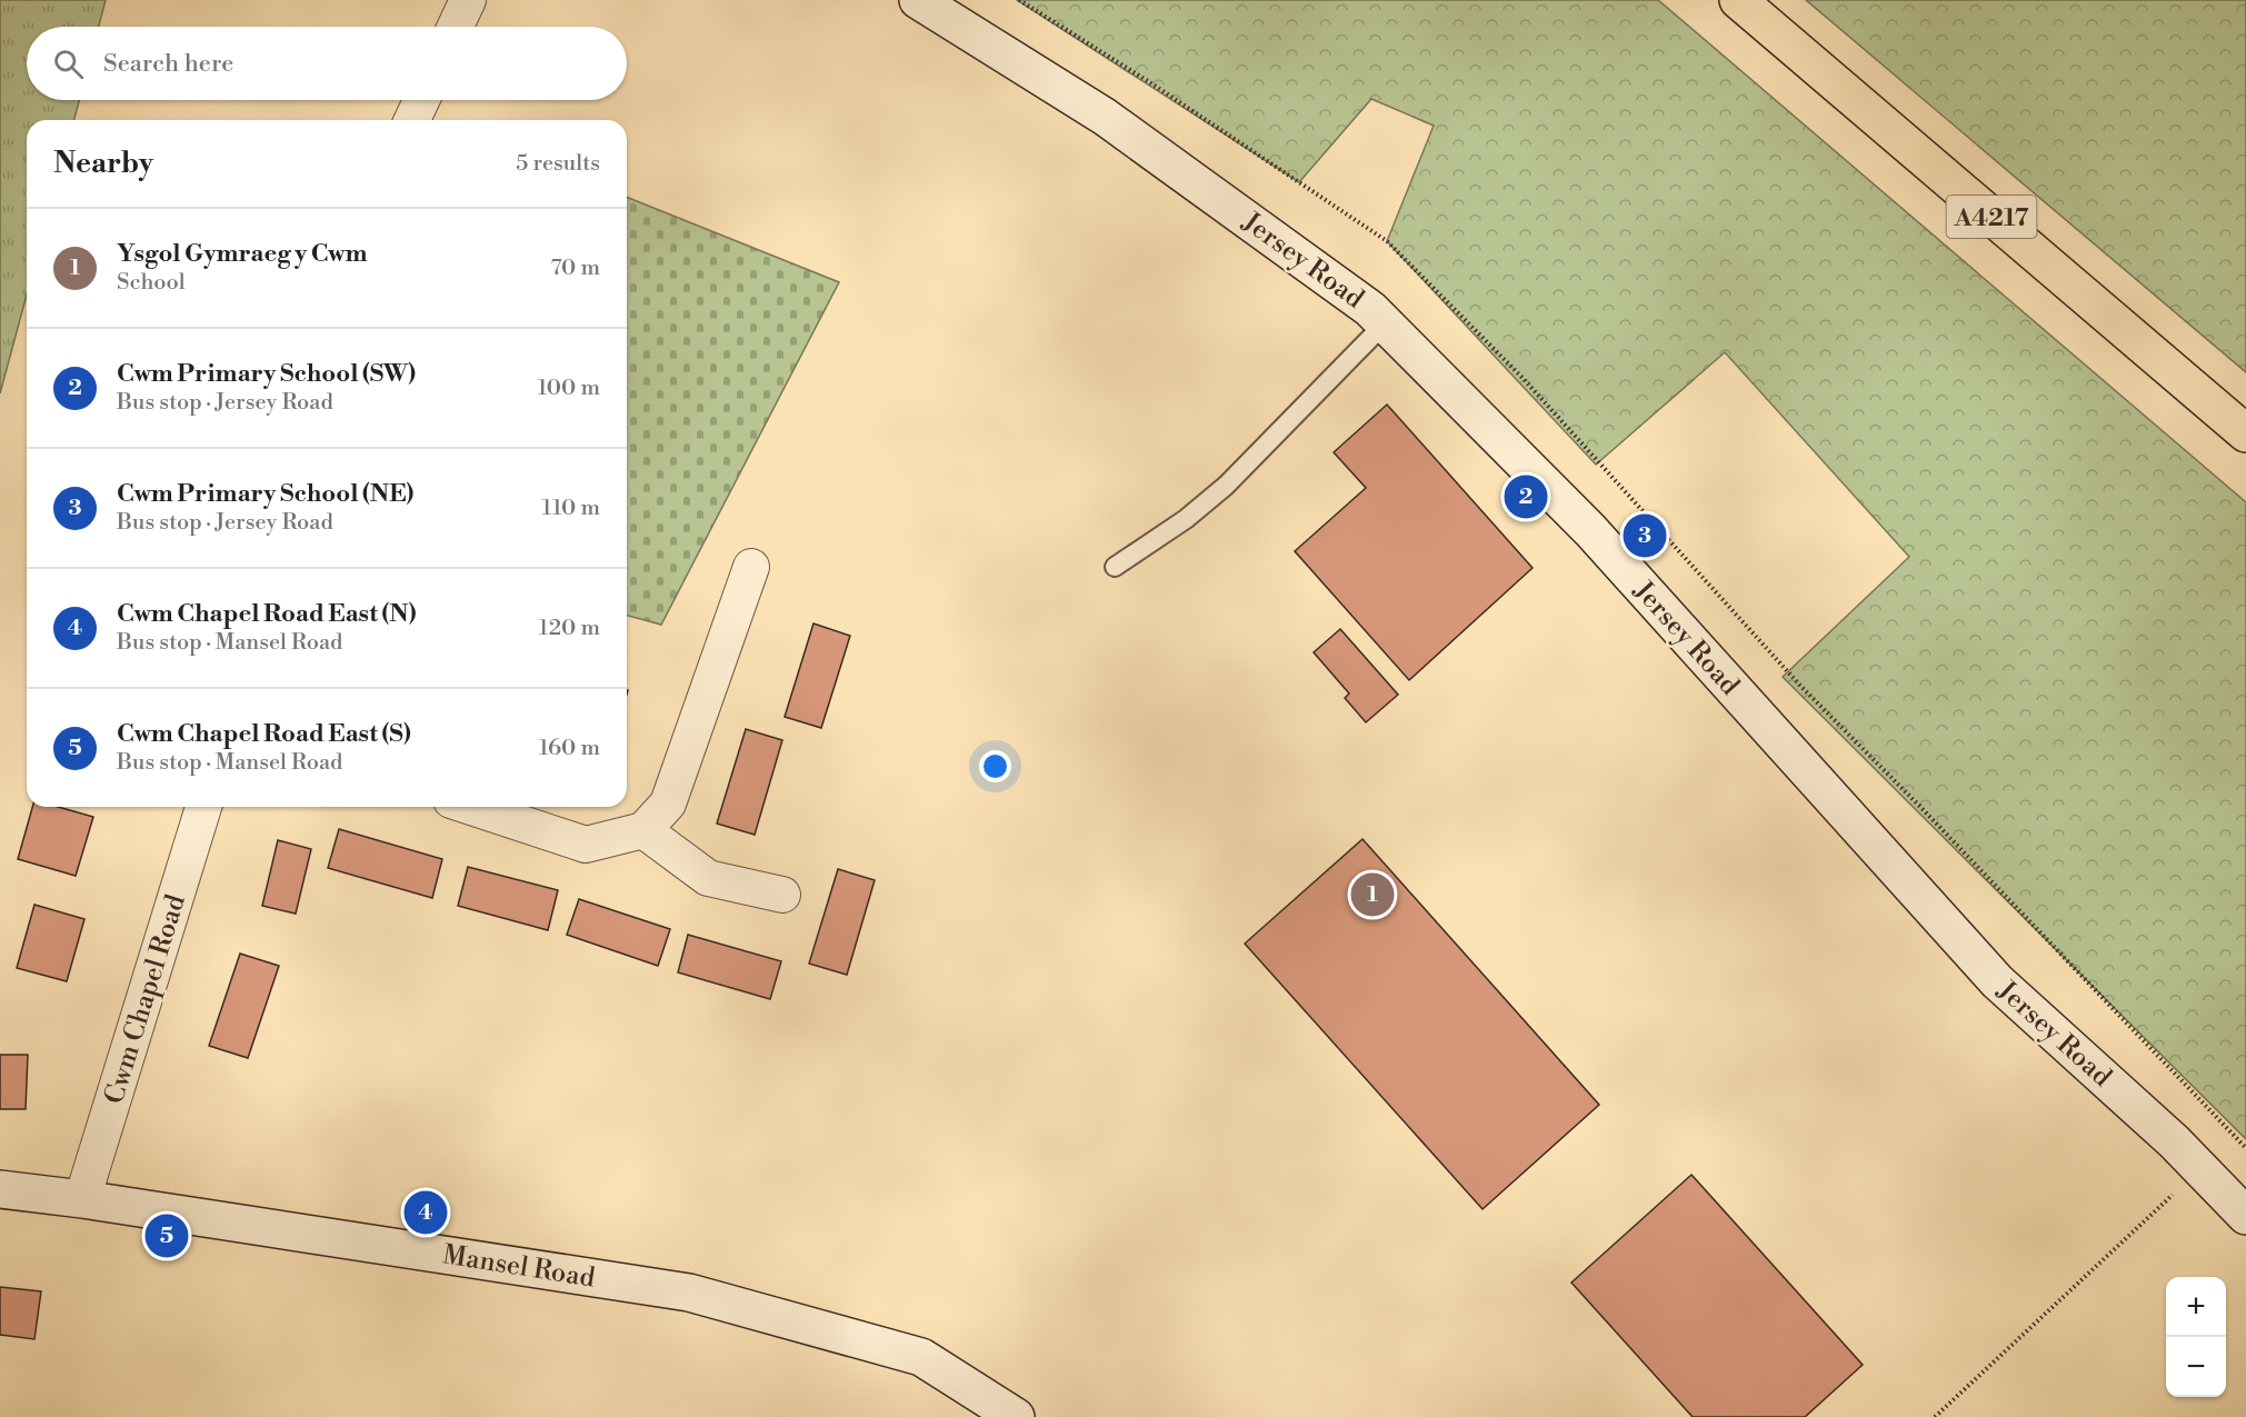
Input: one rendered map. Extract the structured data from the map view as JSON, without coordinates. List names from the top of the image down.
{
  "streets": {
    "main road": ["A4217", "Jersey Road", "Mansel Road"],
    "street": ["Cwm Chapel Road"]
  },
  "crossings": [
    ["Cwm Chapel Road", "Mansel Road"]
  ],
  "page": {
    "search": "Search here",
    "heading": ["Nearby", "5 results"],
    "list": [
      {
        "mark": "1",
        "name": "Ysgol Gymraeg y Cwm",
        "note": "School",
        "value": "70 m"
      },
      {
        "mark": "2",
        "name": "Cwm Primary School (SW)",
        "note": "Bus stop · Jersey Road",
        "value": "100 m"
      },
      {
        "mark": "3",
        "name": "Cwm Primary School (NE)",
        "note": "Bus stop · Jersey Road",
        "value": "110 m"
      },
      {
        "mark": "4",
        "name": "Cwm Chapel Road East (N)",
        "note": "Bus stop · Mansel Road",
        "value": "120 m"
      },
      {
        "mark": "5",
        "name": "Cwm Chapel Road East (S)",
        "note": "Bus stop · Mansel Road",
        "value": "160 m"
      }
    ],
    "pins": [
      "2",
      "3",
      "1",
      "4",
      "5"
    ],
    "map_buttons": ["+", "−"]
  }
}
